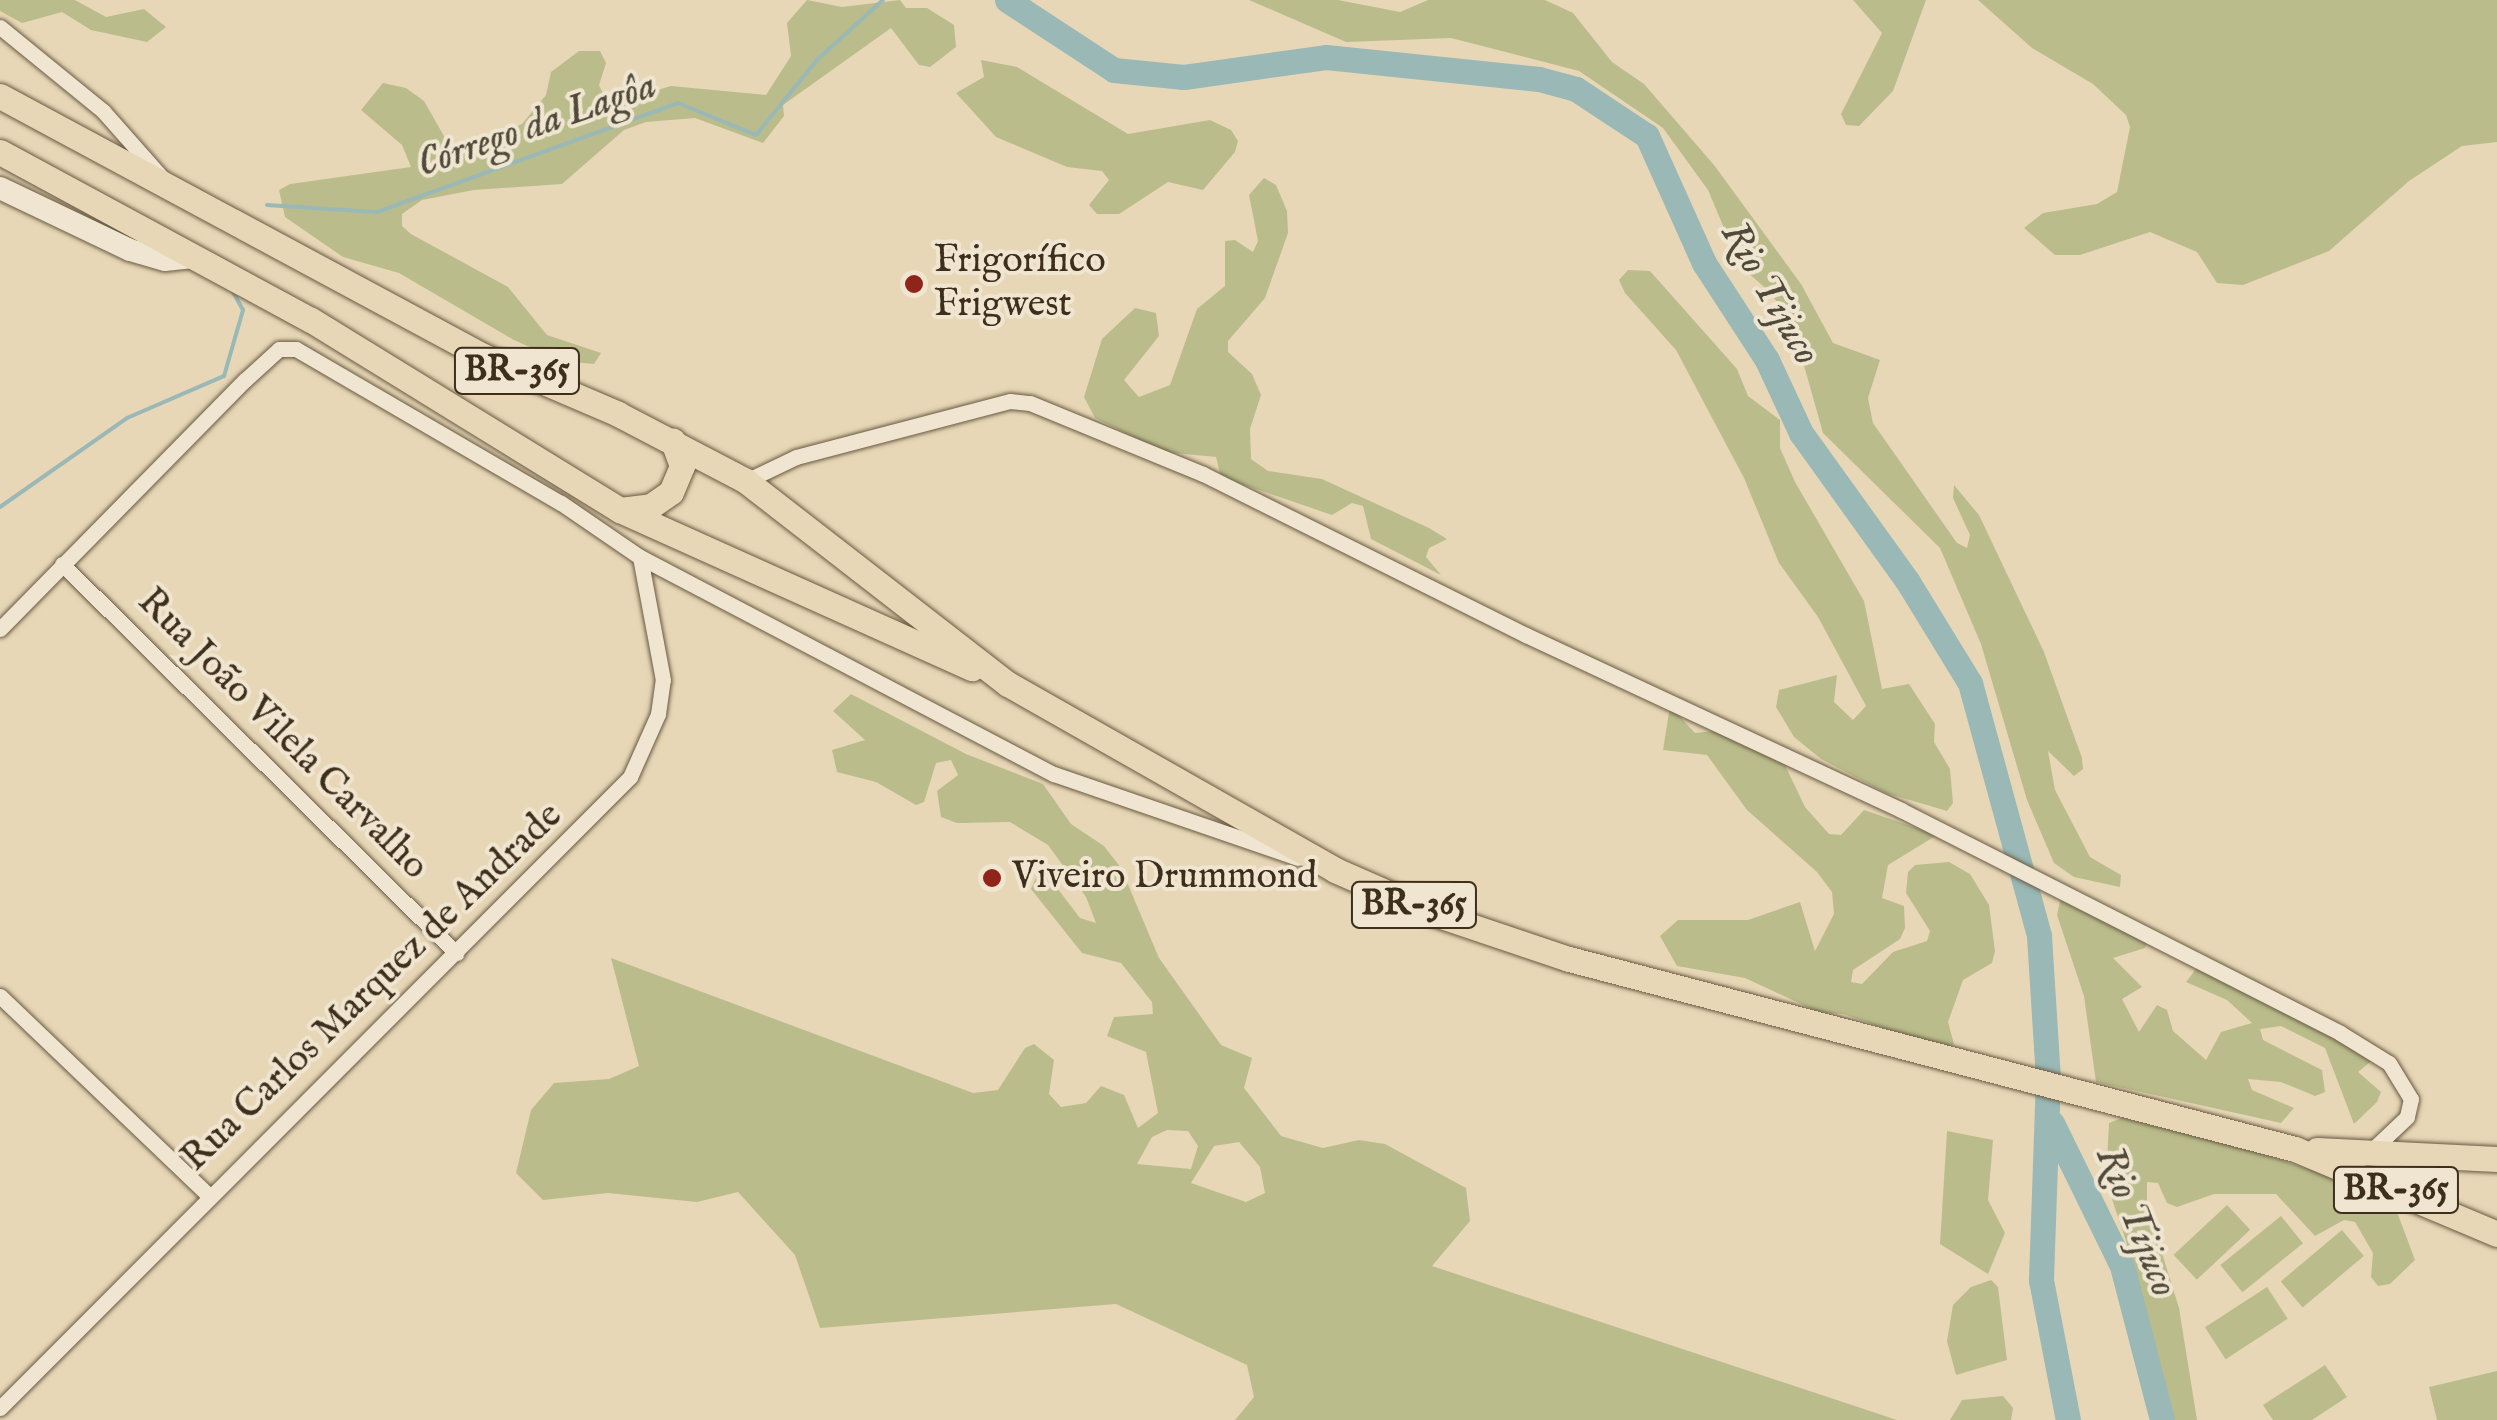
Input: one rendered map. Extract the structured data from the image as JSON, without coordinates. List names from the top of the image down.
{
  "streets": {
    "main road": ["BR-365"],
    "street": ["Rua João Vilela Carvalho", "Rua Carlos Marquez de Andrade"]
  },
  "crossings": [
    ["Rua João Vilela Carvalho", "Rua Carlos Marquez de Andrade"]
  ],
  "water": ["Córrego da Lagôa", "Rio Tijuco"],
  "places": ["Frigorífico Frigwest", "Viveiro Drummond"]
}
